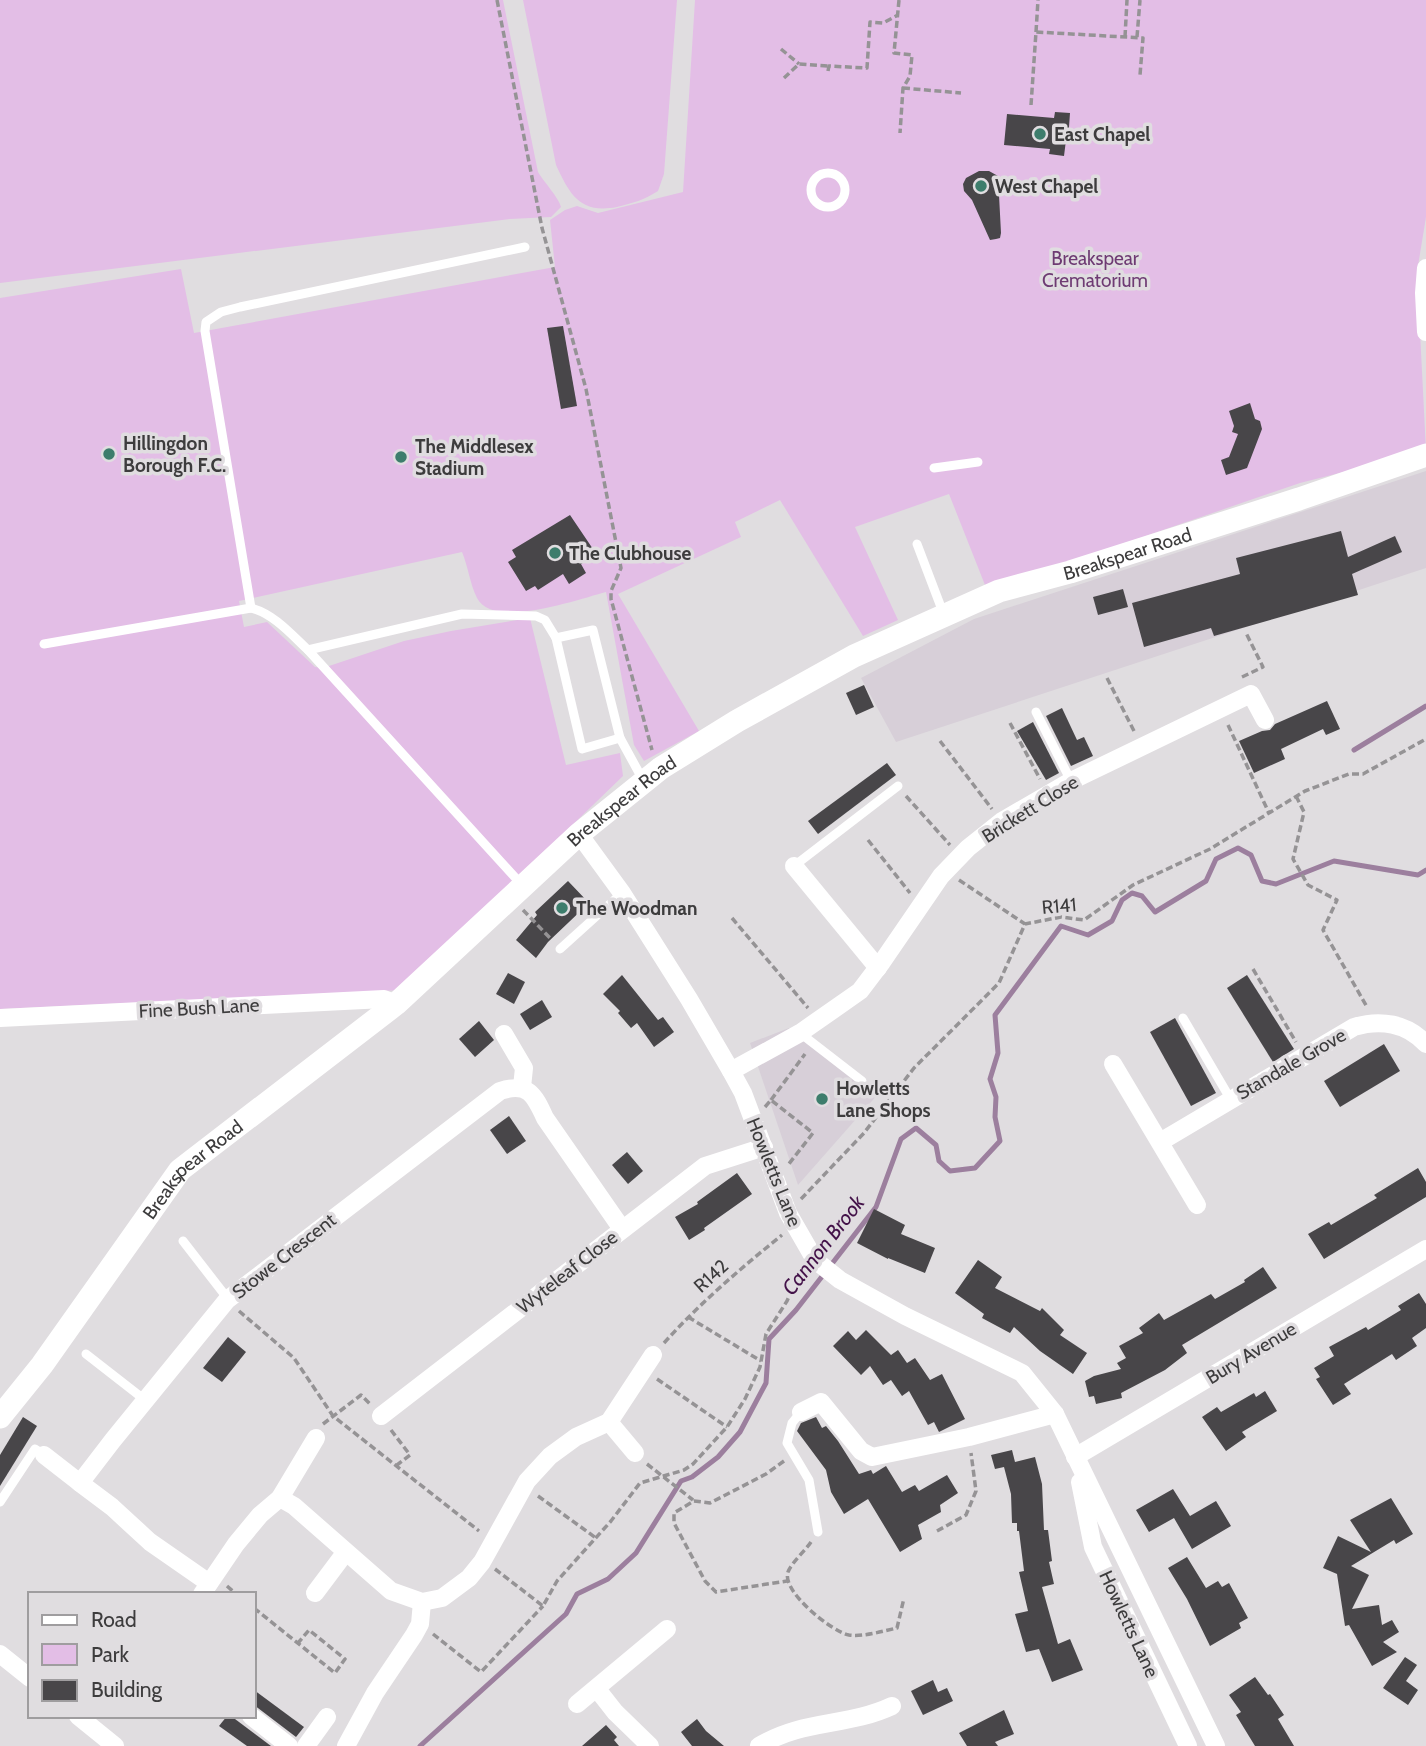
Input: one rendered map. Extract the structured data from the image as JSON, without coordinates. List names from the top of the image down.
{
  "streets": {
    "street": [
      "Breakspear Road",
      "Brickett Close",
      "Fine Bush Lane",
      "Standale Grove",
      "Howletts Lane",
      "Stowe Crescent",
      "Wyteleaf Close",
      "Bury Avenue"
    ],
    "path": ["R141", "R142"]
  },
  "crossings": [
    ["Breakspear Road", "Fine Bush Lane"],
    ["Breakspear Road", "Howletts Lane"],
    ["Brickett Close", "Howletts Lane"],
    ["R141", "Howletts Lane"],
    ["R141", "R142"],
    ["Howletts Lane", "Wyteleaf Close"],
    ["Howletts Lane", "R142"],
    ["Howletts Lane", "Bury Avenue"]
  ],
  "water": ["Cannon Brook"],
  "parks": ["Breakspear Crematorium"],
  "places": [
    "East Chapel",
    "West Chapel",
    "Hillingdon Borough F.C.",
    "The Middlesex Stadium",
    "The Clubhouse",
    "The Woodman",
    "Howletts Lane Shops"
  ],
  "legend": ["Road", "Park", "Building"]
}
